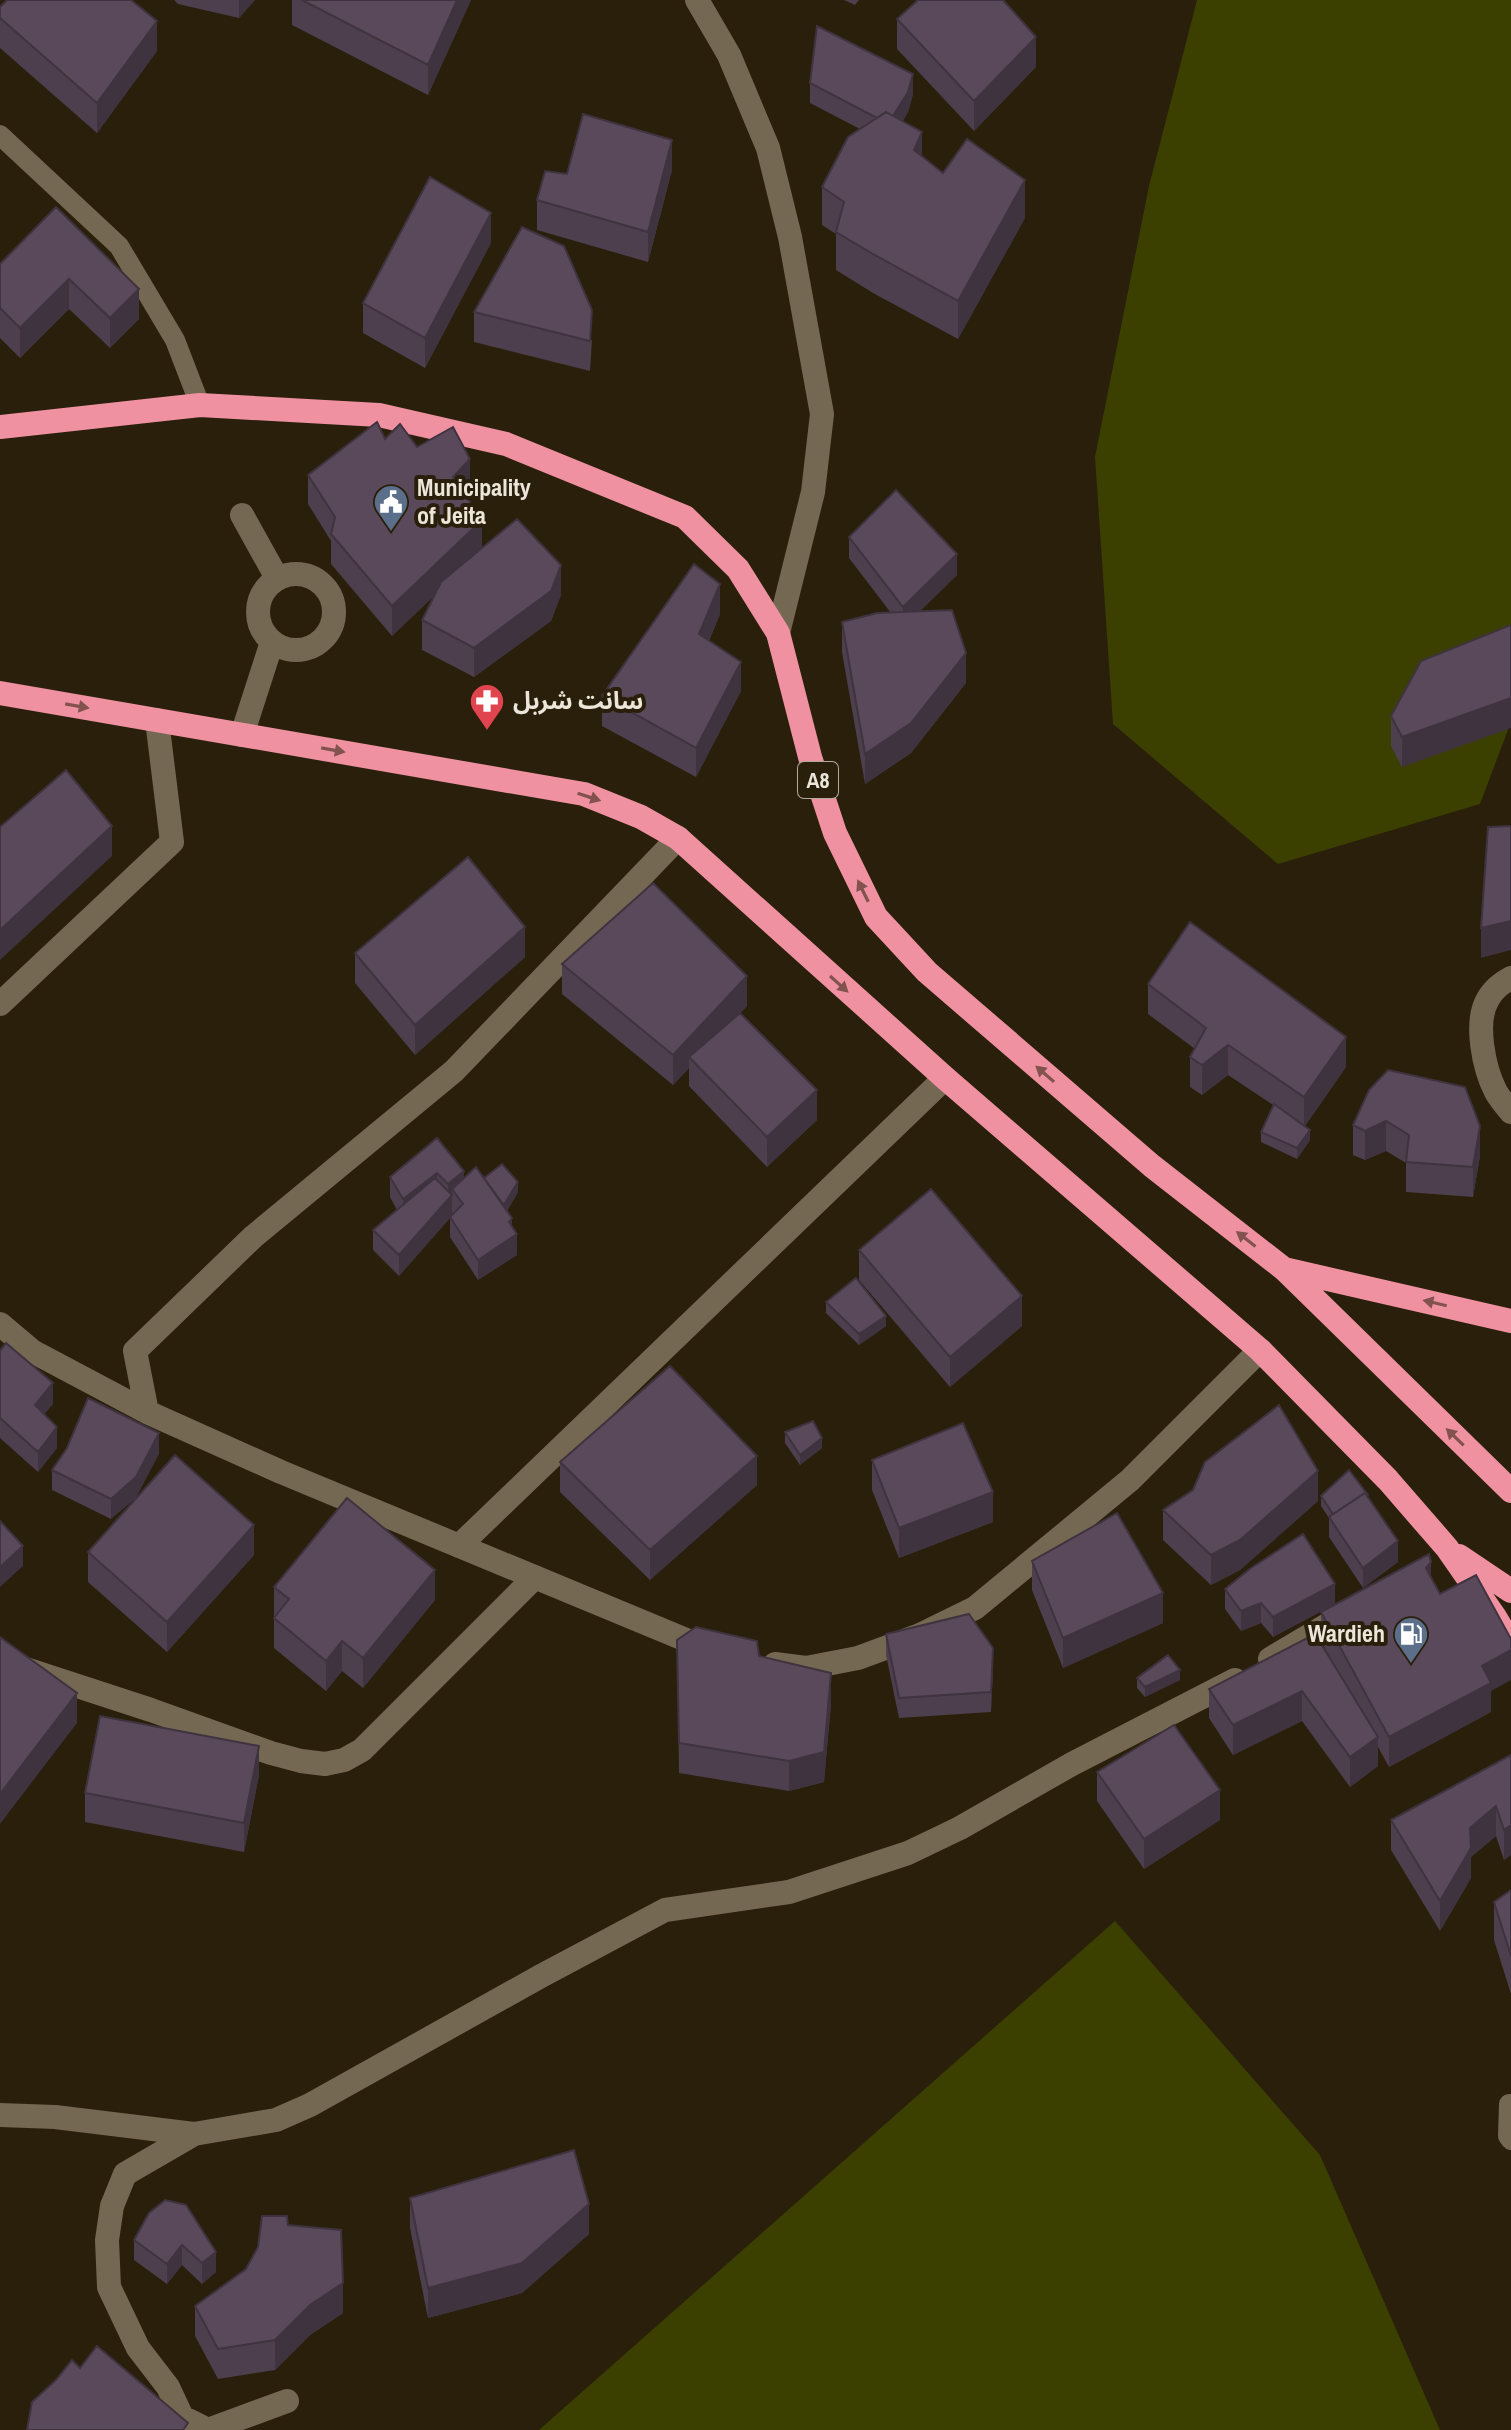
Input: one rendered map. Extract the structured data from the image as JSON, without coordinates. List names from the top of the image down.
{
  "streets": {
    "highway": ["A8"]
  },
  "places": {
    "public building": ["Municipality of Jeita"],
    "pharmacy": ["سانت شربل"],
    "fuel station": ["Wardieh"]
  }
}
